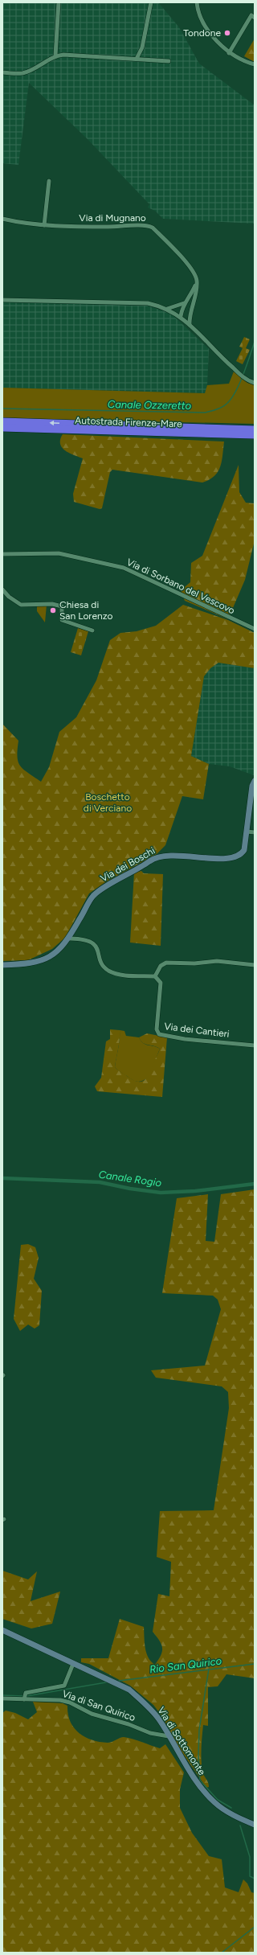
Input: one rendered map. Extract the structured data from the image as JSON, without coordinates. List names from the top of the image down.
{
  "streets": {
    "highway": ["Autostrada Firenze-Mare"],
    "street": [
      "Via di Mugnano",
      "Via di Sorbano del Vescovo",
      "Via dei Boschi",
      "Via dei Cantieri",
      "Via di San Quirico",
      "Via di Sottomonte"
    ]
  },
  "crossings": [
    ["Via di San Quirico", "Via di Sottomonte"]
  ],
  "water": ["Canale Ozzeretto", "Canale Rogio", "Rio San Quirico"],
  "parks": ["Boschetto di Verciano"],
  "places": ["Tondone", "Chiesa di San Lorenzo"]
}
